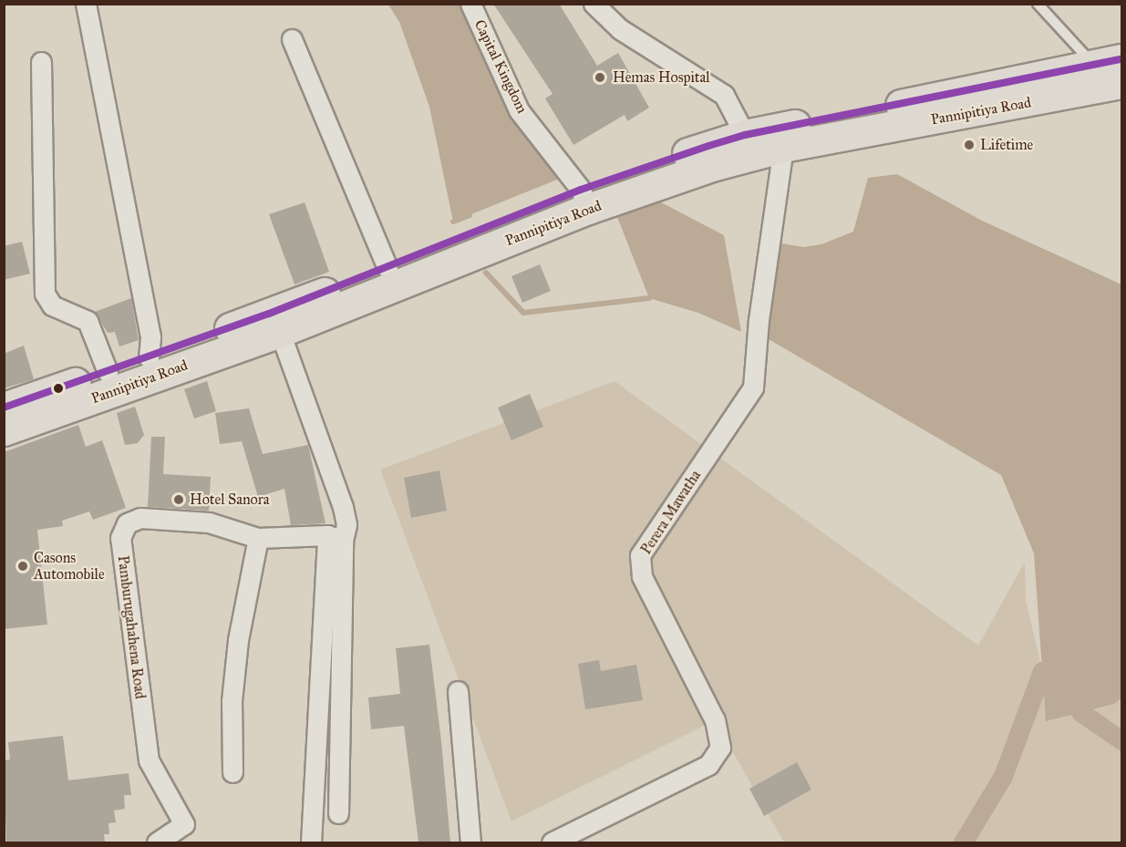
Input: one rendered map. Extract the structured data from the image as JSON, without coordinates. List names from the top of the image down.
{
  "streets": {
    "main road": ["Pannipitiya Road"],
    "street": ["Capital Kingdom", "Perera Mawatha", "Pamburugahahena Road"]
  },
  "crossings": [
    ["Capital Kingdom", "Pannipitiya Road"],
    ["Pannipitiya Road", "Perera Mawatha"]
  ],
  "places": [
    "Hemas Hospital",
    "Lifetime",
    "Hotel Sanora",
    "Casons Automobile"
  ]
}
